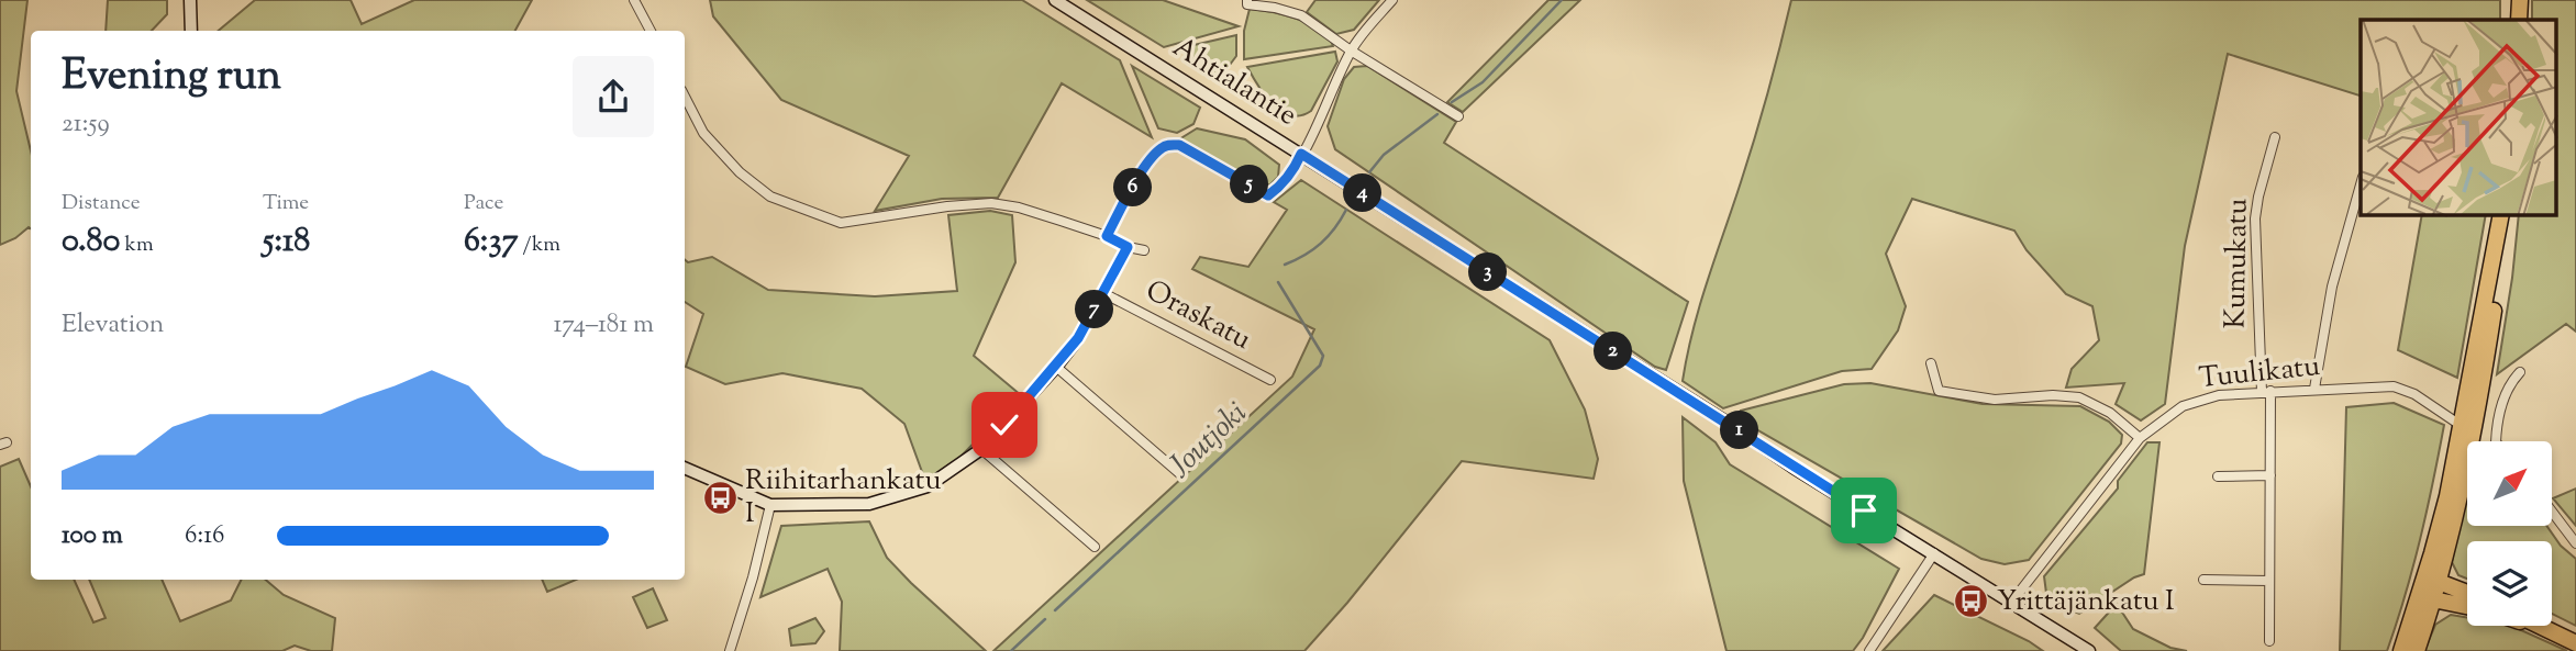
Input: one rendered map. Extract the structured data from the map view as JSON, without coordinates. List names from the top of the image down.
{
  "streets": {
    "main road": ["Ahtialantie"],
    "street": ["Kumukatu", "Oraskatu", "Tuulikatu"]
  },
  "crossings": [
    ["Ahtialantie", "Tuulikatu"],
    ["Kumukatu", "Tuulikatu"]
  ],
  "water": ["Joutjoki"],
  "places": {
    "bus stop": ["Riihitarhankatu I", "Yrittäjänkatu I"]
  },
  "north": "top right",
  "page": {
    "heading": ["Evening run", "21:59"],
    "stats": [
      ["Distance", "0.80 km"],
      ["Time", "5:18"],
      ["Pace", "6:37 /km"]
    ],
    "pins": [
      "5",
      "6",
      "4",
      "3",
      "7",
      "2",
      "1"
    ],
    "chart": ["Elevation", "174–181 m"],
    "list": [
      {
        "name": "100 m",
        "note": "6:16"
      }
    ]
  }
}
